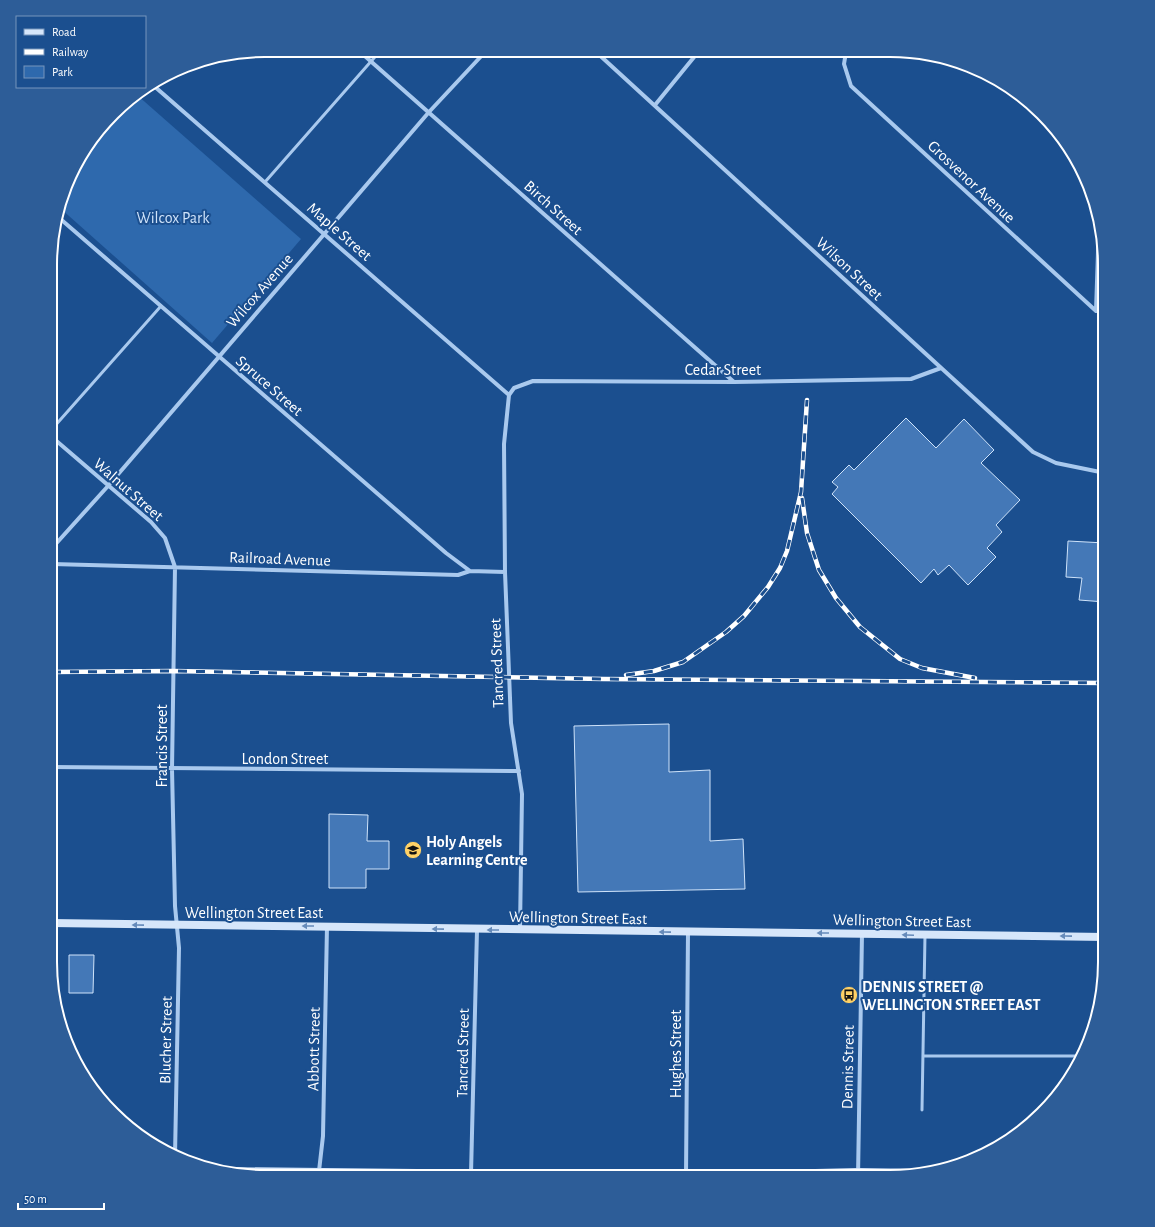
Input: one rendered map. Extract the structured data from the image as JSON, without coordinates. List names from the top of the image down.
{
  "streets": {
    "main road": ["Wellington Street East"],
    "street": [
      "Grosvenor Avenue",
      "Birch Street",
      "Maple Street",
      "Wilson Street",
      "Wilcox Avenue",
      "Cedar Street",
      "Spruce Street",
      "Walnut Street",
      "Railroad Avenue",
      "Tancred Street",
      "Francis Street",
      "London Street",
      "Blucher Street",
      "Abbott Street",
      "Hughes Street",
      "Dennis Street"
    ]
  },
  "crossings": [
    ["Birch Street", "Wilcox Avenue"],
    ["Birch Street", "Cedar Street"],
    ["Maple Street", "Wilcox Avenue"],
    ["Maple Street", "Cedar Street"],
    ["Maple Street", "Tancred Street"],
    ["Wilson Street", "Cedar Street"],
    ["Wilcox Avenue", "Spruce Street"],
    ["Wilcox Avenue", "Walnut Street"],
    ["Cedar Street", "Tancred Street"],
    ["Spruce Street", "Railroad Avenue"],
    ["Walnut Street", "Railroad Avenue"],
    ["Walnut Street", "Francis Street"],
    ["Railroad Avenue", "Tancred Street"],
    ["Railroad Avenue", "Francis Street"],
    ["Tancred Street", "London Street"],
    ["Tancred Street", "Wellington Street East"],
    ["Francis Street", "London Street"],
    ["Francis Street", "Wellington Street East"],
    ["Francis Street", "Blucher Street"],
    ["Wellington Street East", "Blucher Street"],
    ["Wellington Street East", "Abbott Street"],
    ["Wellington Street East", "Hughes Street"],
    ["Wellington Street East", "Dennis Street"]
  ],
  "one_way": ["Wellington Street East"],
  "parks": ["Wilcox Park"],
  "places": {
    "school or university": ["Holy Angels Learning Centre"],
    "bus stop": ["DENNIS STREET @ WELLINGTON STREET EAST"]
  },
  "legend": ["Road", "Railway", "Park"],
  "scale_bar": "50 m"
}
